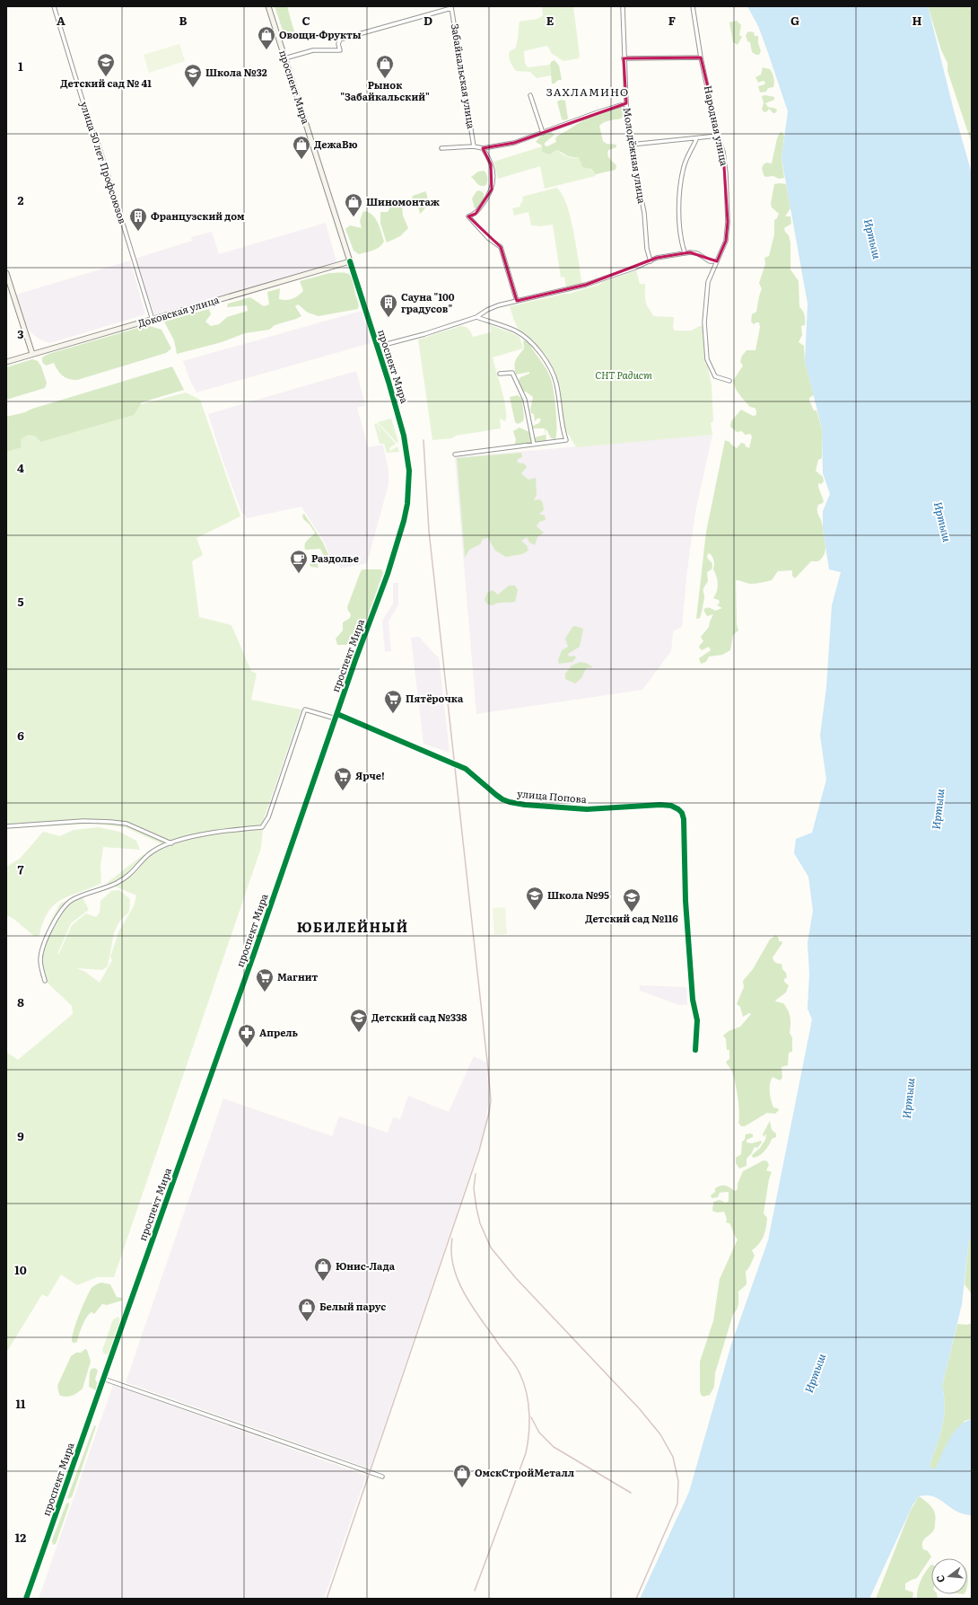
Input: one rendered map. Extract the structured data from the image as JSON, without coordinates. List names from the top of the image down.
{
  "streets": {
    "main road": ["проспект Мира", "Доковская улица"],
    "street": [
      "Забайкальская улица",
      "Народная улица",
      "Молодёжная улица",
      "улица 50 лет Профсоюзов",
      "улица Попова"
    ]
  },
  "crossings": [
    ["проспект Мира", "Доковская улица"],
    ["проспект Мира", "улица Попова"],
    ["улица 50 лет Профсоюзов", "Доковская улица"]
  ],
  "districts": ["ЗАХЛАМИНО", "ЮБИЛЕЙНЫЙ"],
  "water": ["Иртыш"],
  "parks": ["СНТ Радист"],
  "places": {
    "shop": [
      "Овощи-Фрукты",
      "Рынок \"Забайкальский\"",
      "ДежаВю",
      "Шиномонтаж",
      "Юнис-Лада",
      "Белый парус",
      "ОмскСтройМеталл"
    ],
    "school or university": [
      "Детский сад № 41",
      "Школа №32",
      "Школа №95",
      "Детский сад №116",
      "Детский сад №338"
    ],
    "building": ["Французский дом", "Сауна \"100 градусов\""],
    "cafe": ["Раздолье"],
    "supermarket": ["Пятёрочка", "Ярче!", "Магнит"],
    "pharmacy": ["Апрель"]
  },
  "north": "left",
  "grid": {
    "columns": [
      "A",
      "B",
      "C",
      "D",
      "E",
      "F",
      "G",
      "H"
    ],
    "rows": [
      "1",
      "2",
      "3",
      "4",
      "5",
      "6",
      "7",
      "8",
      "9",
      "10",
      "11",
      "12"
    ]
  }
}
